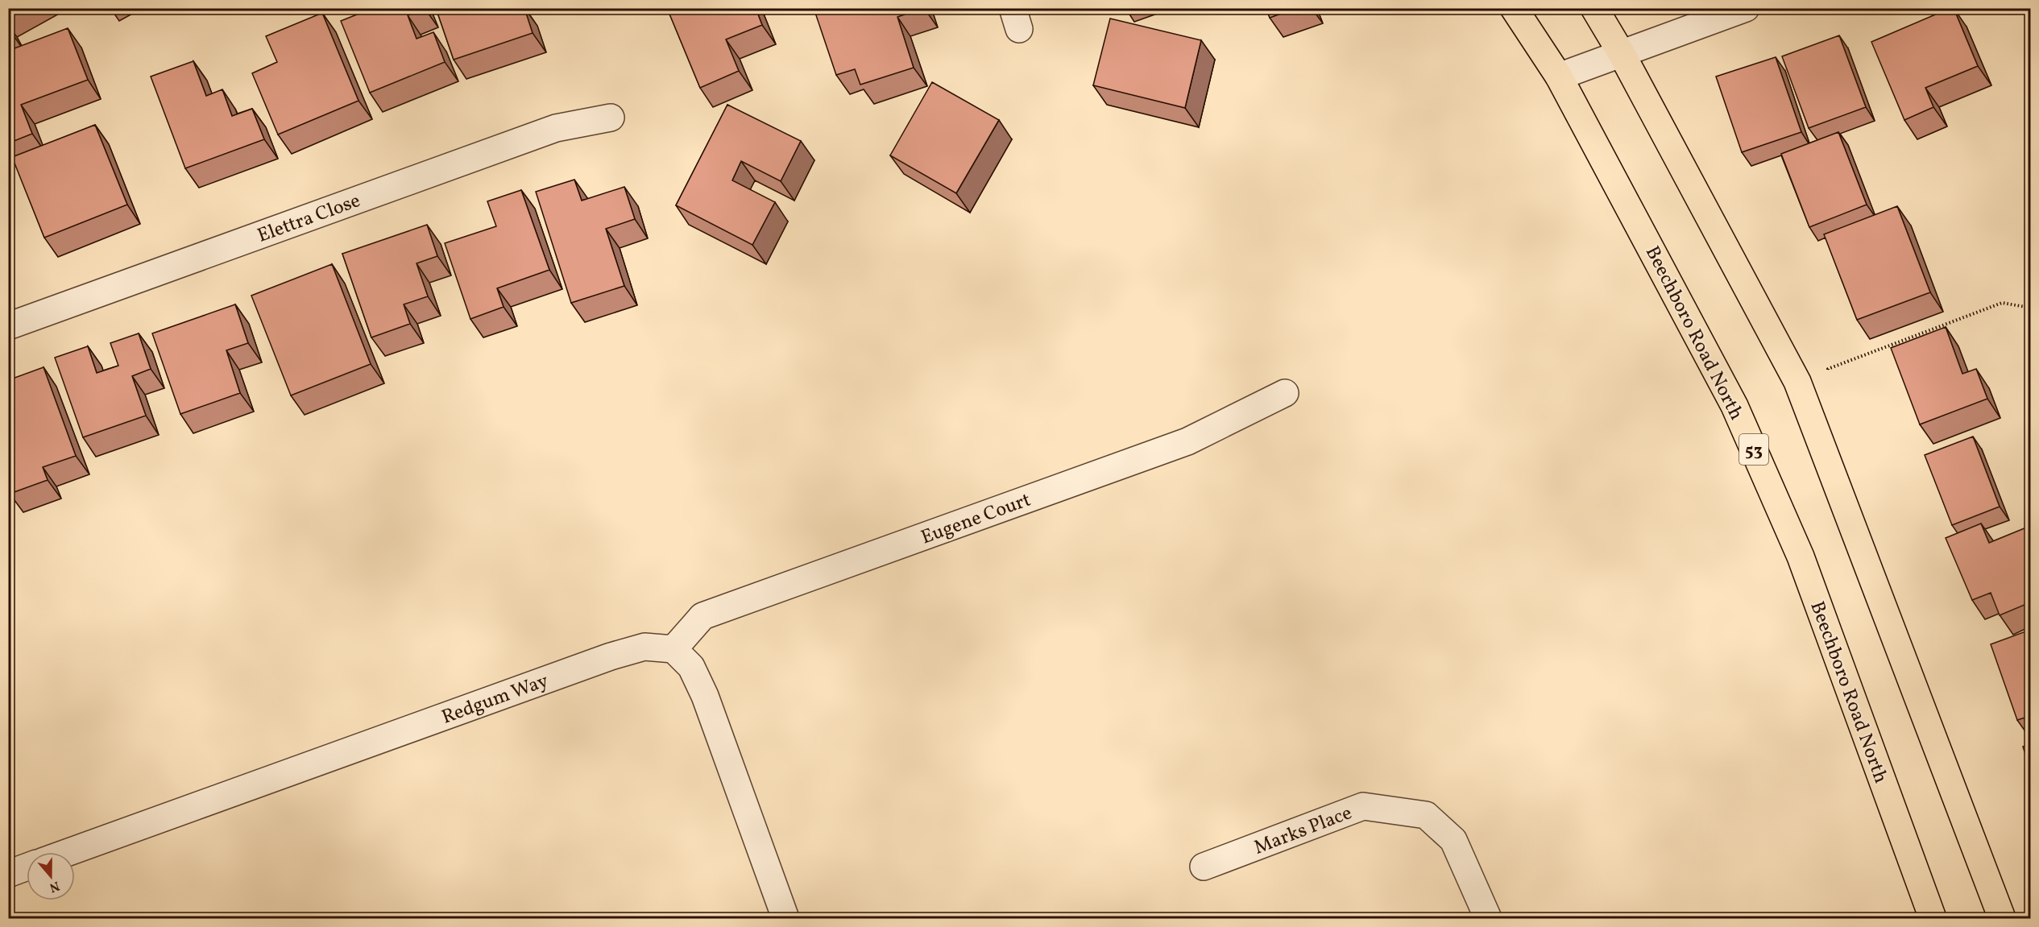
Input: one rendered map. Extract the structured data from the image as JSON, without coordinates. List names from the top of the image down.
{
  "streets": {
    "main road": ["Beechboro Road North", "53"],
    "street": [
      "Elettra Close",
      "Eugene Court",
      "Redgum Way",
      "Marks Place"
    ]
  },
  "crossings": [
    ["Eugene Court", "Redgum Way"]
  ],
  "north": "bottom"
}
